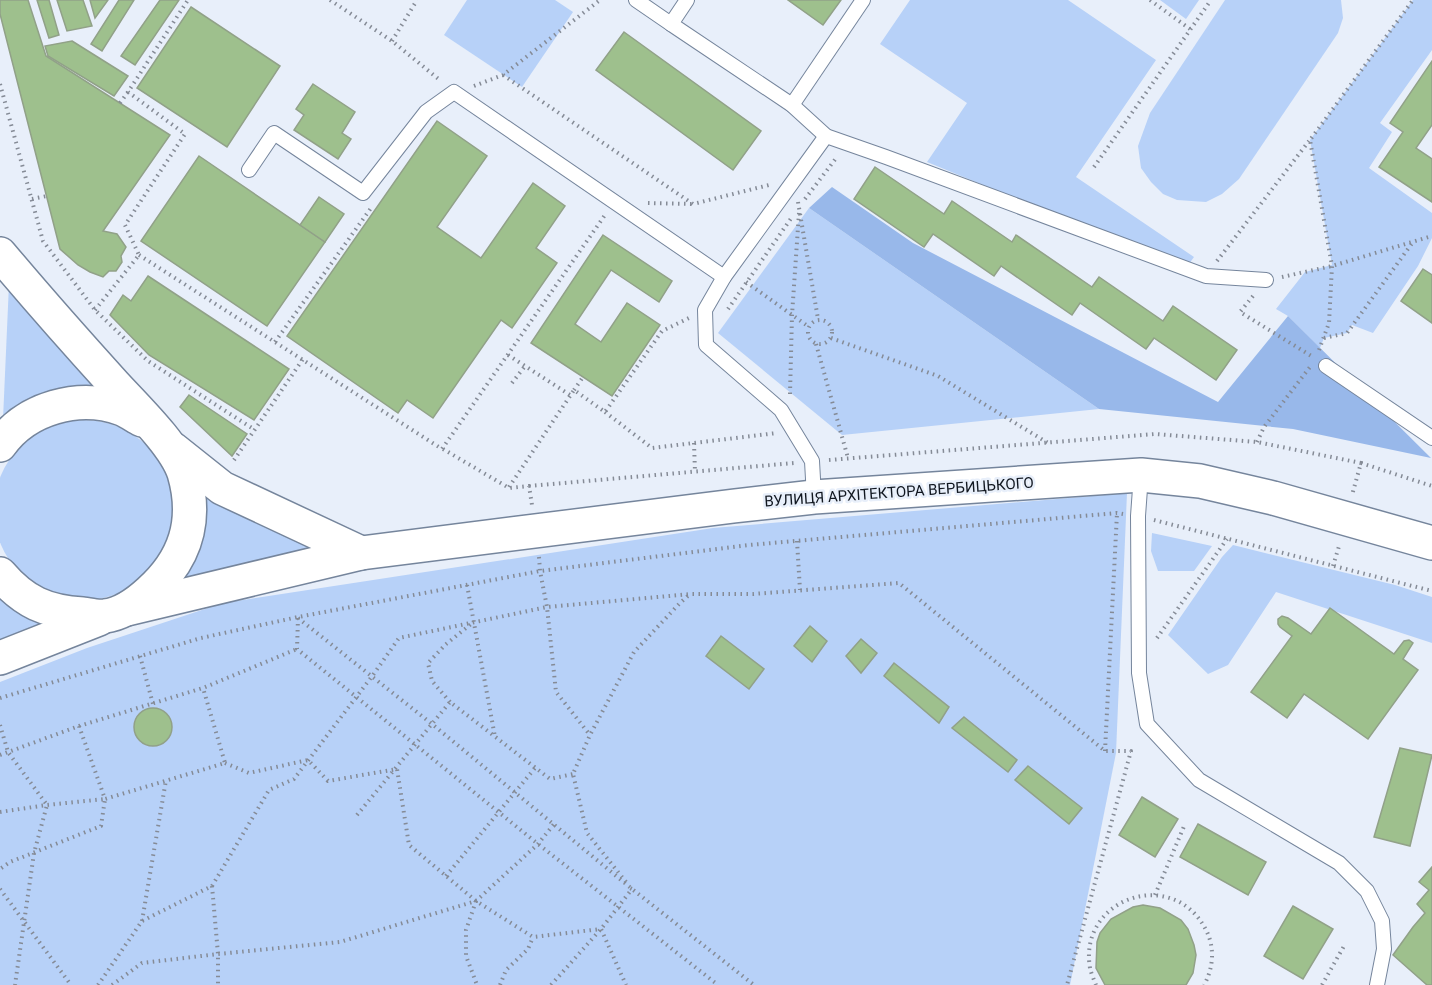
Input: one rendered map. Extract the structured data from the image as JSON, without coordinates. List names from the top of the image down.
{
  "streets": {
    "street": ["ВУЛИЦЯ АРХІТЕКТОРА ВЕРБИЦЬКОГО"]
  }
}
